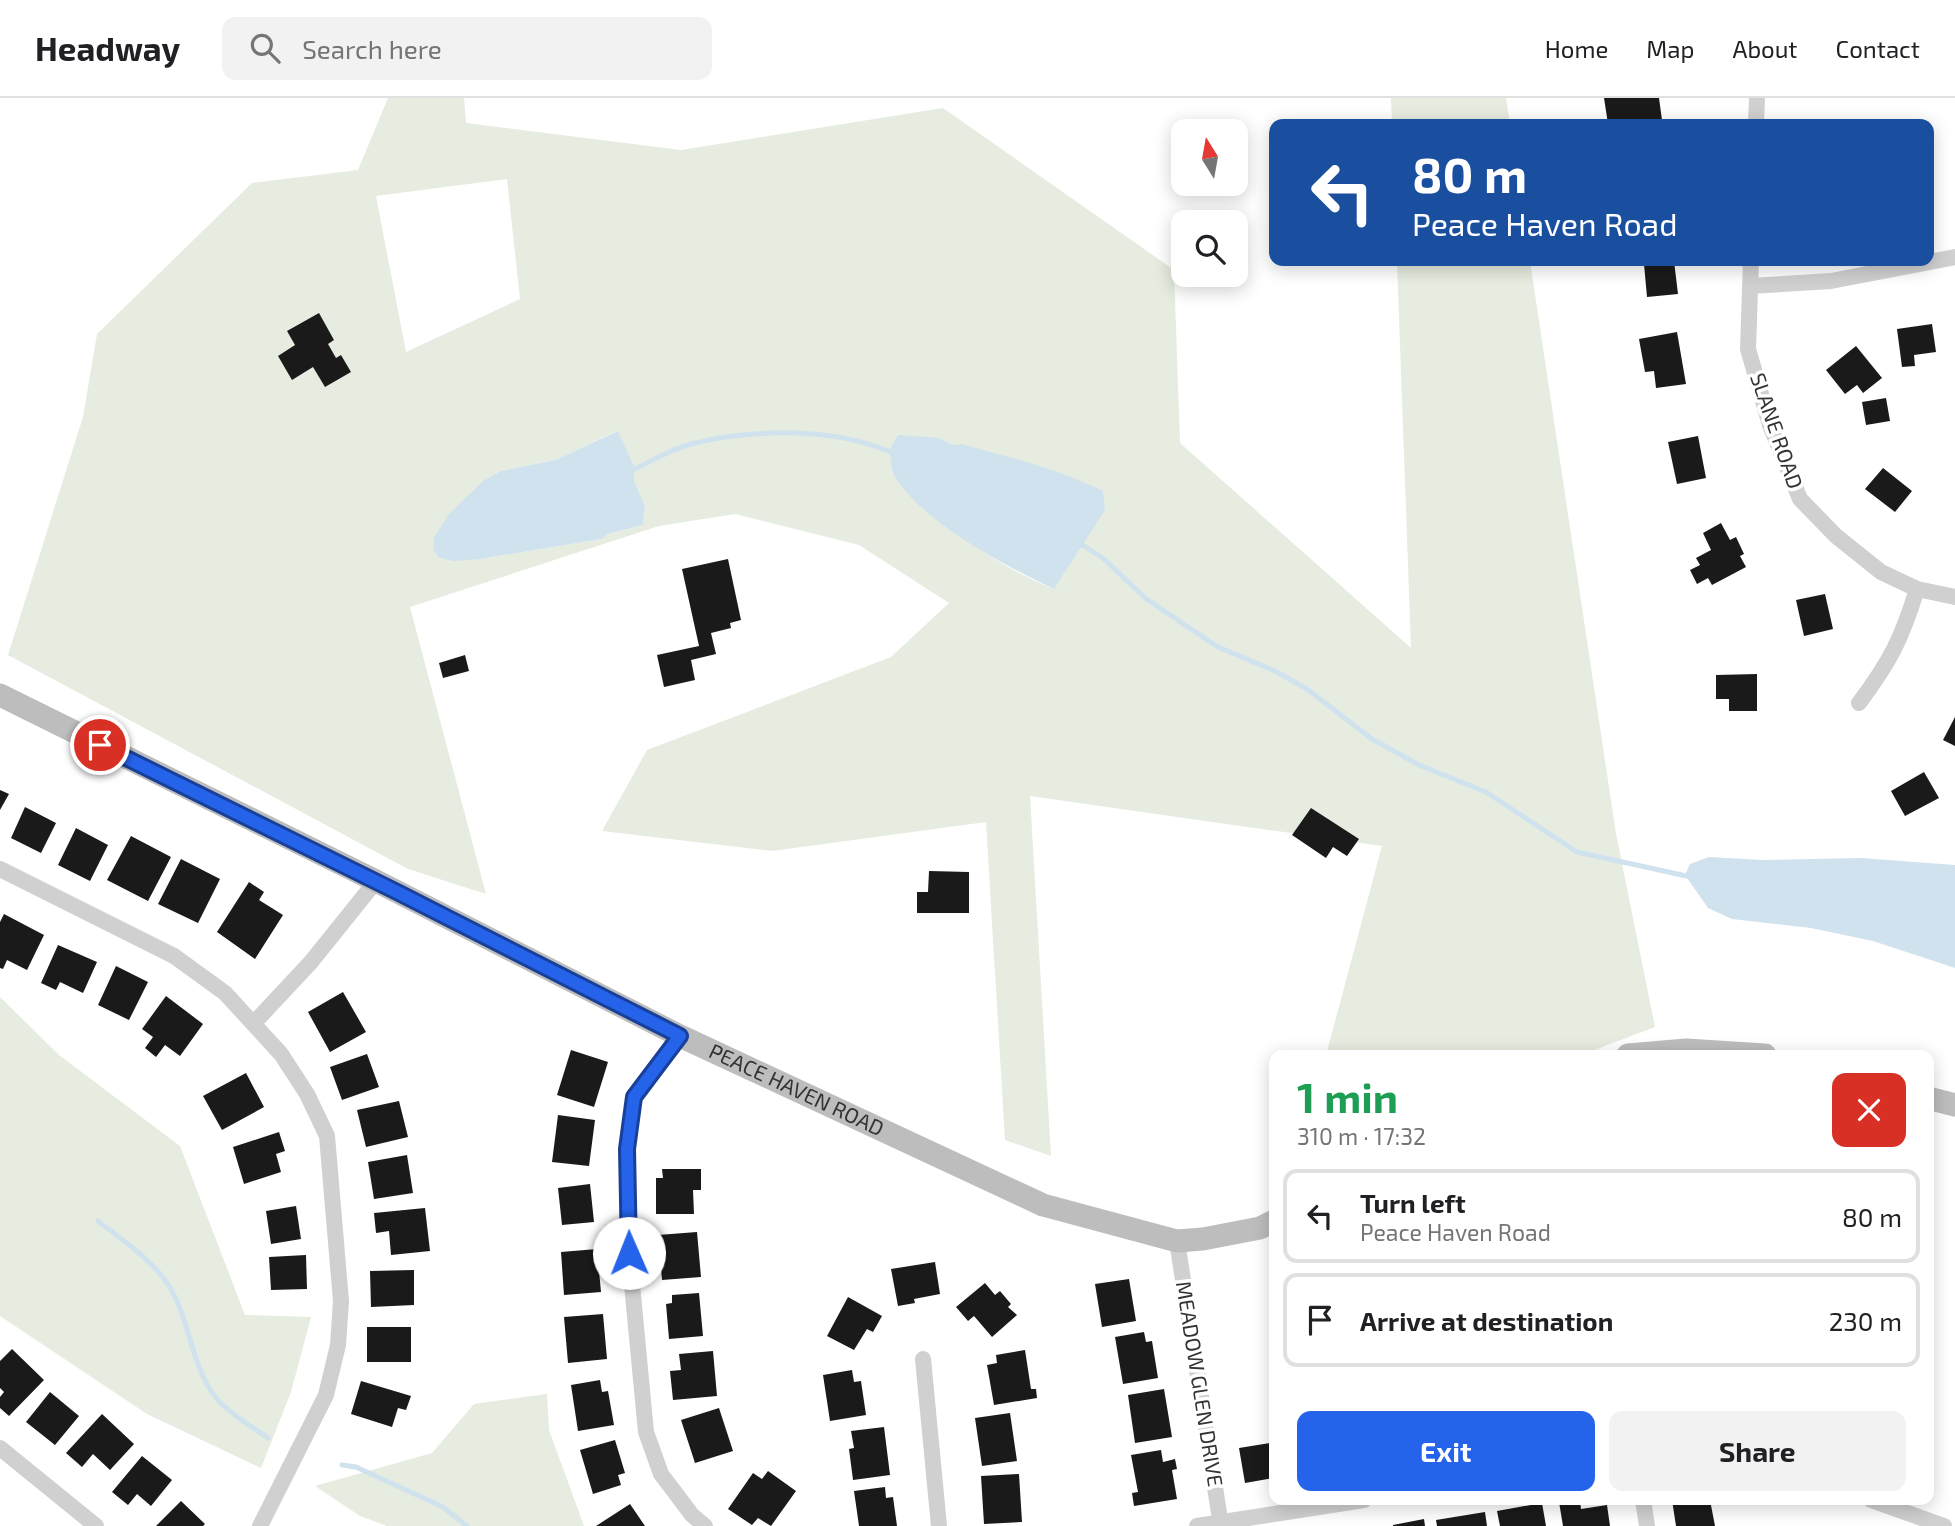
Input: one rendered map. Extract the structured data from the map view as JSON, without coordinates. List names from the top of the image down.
{
  "streets": {
    "main road": ["PEACE HAVEN ROAD"],
    "street": ["SLANE ROAD", "MEADOW GLEN DRIVE"]
  },
  "crossings": [
    ["PEACE HAVEN ROAD", "MEADOW GLEN DRIVE"]
  ],
  "north": "top",
  "page": {
    "header": "Headway",
    "search": "Search here",
    "nav": [
      "Home",
      "Map",
      "About",
      "Contact"
    ],
    "turn": ["80 m", "Peace Haven Road"],
    "heading": ["1 min", "310 m · 17:32"],
    "list": [
      {
        "name": "Turn left",
        "note": "Peace Haven Road",
        "value": "80 m"
      },
      {
        "name": "Arrive at destination",
        "value": "230 m"
      }
    ],
    "buttons": ["Exit", "Share"]
  }
}
